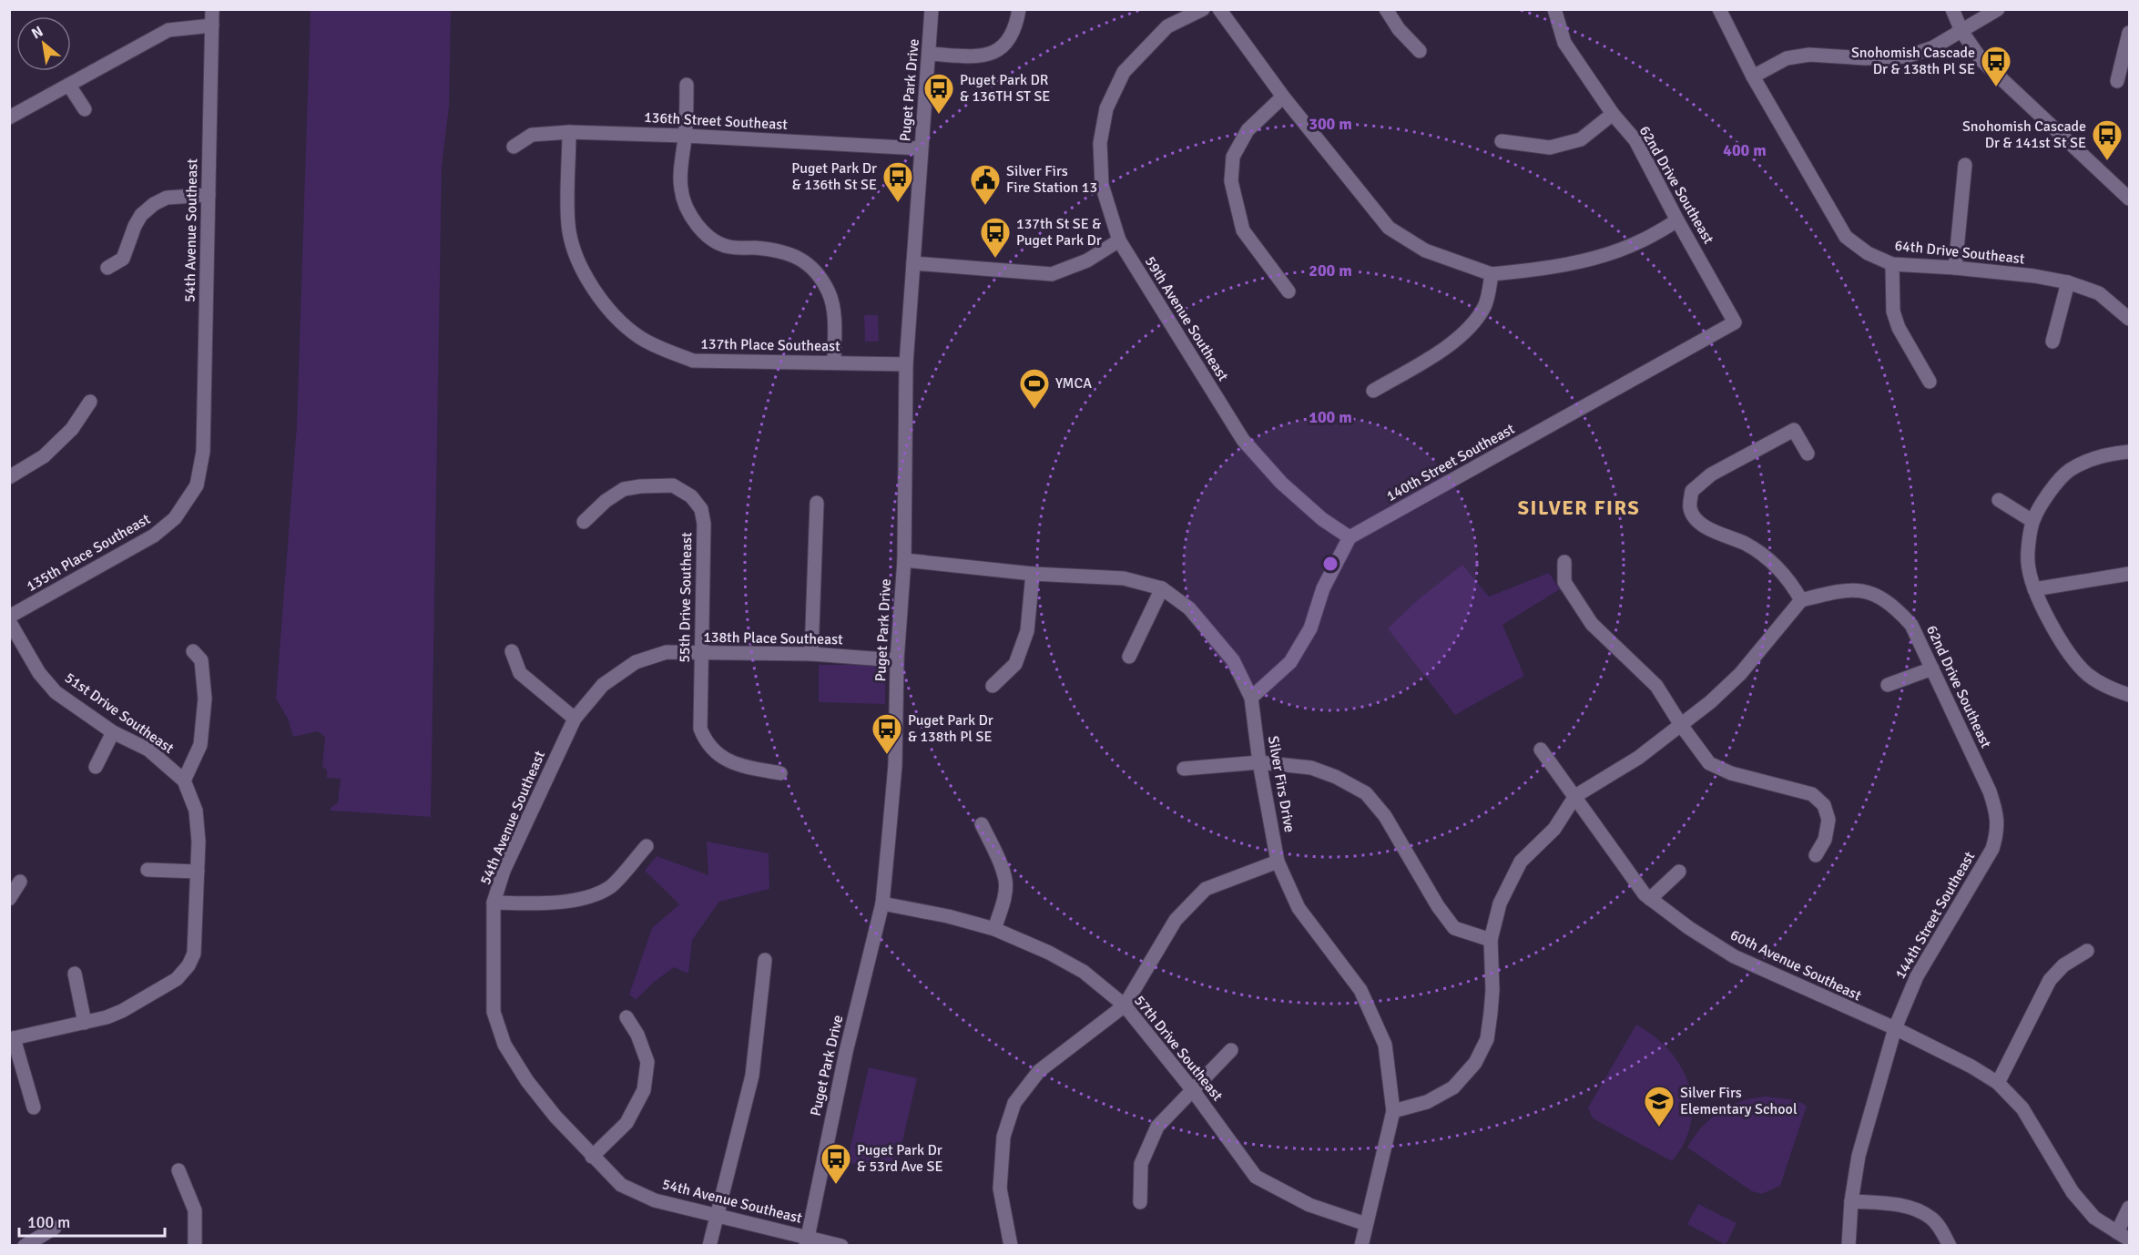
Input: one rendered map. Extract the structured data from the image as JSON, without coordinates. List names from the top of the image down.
{
  "streets": {
    "street": [
      "Puget Park Drive",
      "136th Street Southeast",
      "62nd Drive Southeast",
      "54th Avenue Southeast",
      "64th Drive Southeast",
      "59th Avenue Southeast",
      "137th Place Southeast",
      "140th Street Southeast",
      "135th Place Southeast",
      "55th Drive Southeast",
      "138th Place Southeast",
      "51st Drive Southeast",
      "Silver Firs Drive",
      "144th Street Southeast",
      "60th Avenue Southeast",
      "57th Drive Southeast"
    ]
  },
  "crossings": [
    ["Puget Park Drive", "136th Street Southeast"],
    ["Puget Park Drive", "54th Avenue Southeast"],
    ["Puget Park Drive", "137th Place Southeast"],
    ["Puget Park Drive", "138th Place Southeast"],
    ["Puget Park Drive", "Silver Firs Drive"],
    ["Puget Park Drive", "57th Drive Southeast"],
    ["136th Street Southeast", "137th Place Southeast"],
    ["62nd Drive Southeast", "140th Street Southeast"],
    ["62nd Drive Southeast", "144th Street Southeast"],
    ["54th Avenue Southeast", "135th Place Southeast"],
    ["54th Avenue Southeast", "138th Place Southeast"],
    ["59th Avenue Southeast", "140th Street Southeast"],
    ["55th Drive Southeast", "138th Place Southeast"],
    ["Silver Firs Drive", "57th Drive Southeast"],
    ["144th Street Southeast", "60th Avenue Southeast"]
  ],
  "districts": ["SILVER FIRS"],
  "places": {
    "bus stop": [
      "Snohomish Cascade Dr & 138th Pl SE",
      "Puget Park DR & 136TH ST SE",
      "Snohomish Cascade Dr & 141st St SE",
      "Puget Park Dr & 136th St SE",
      "137th St SE & Puget Park Dr",
      "Puget Park Dr & 138th Pl SE",
      "Puget Park Dr & 53rd Ave SE"
    ],
    "public building": ["Silver Firs Fire Station 13"],
    "sports": ["YMCA"],
    "school or university": ["Silver Firs Elementary School"]
  },
  "scale_bar": "100 m",
  "north": "top left",
  "rings": [
    "300 m",
    "400 m",
    "200 m",
    "100 m"
  ]
}
